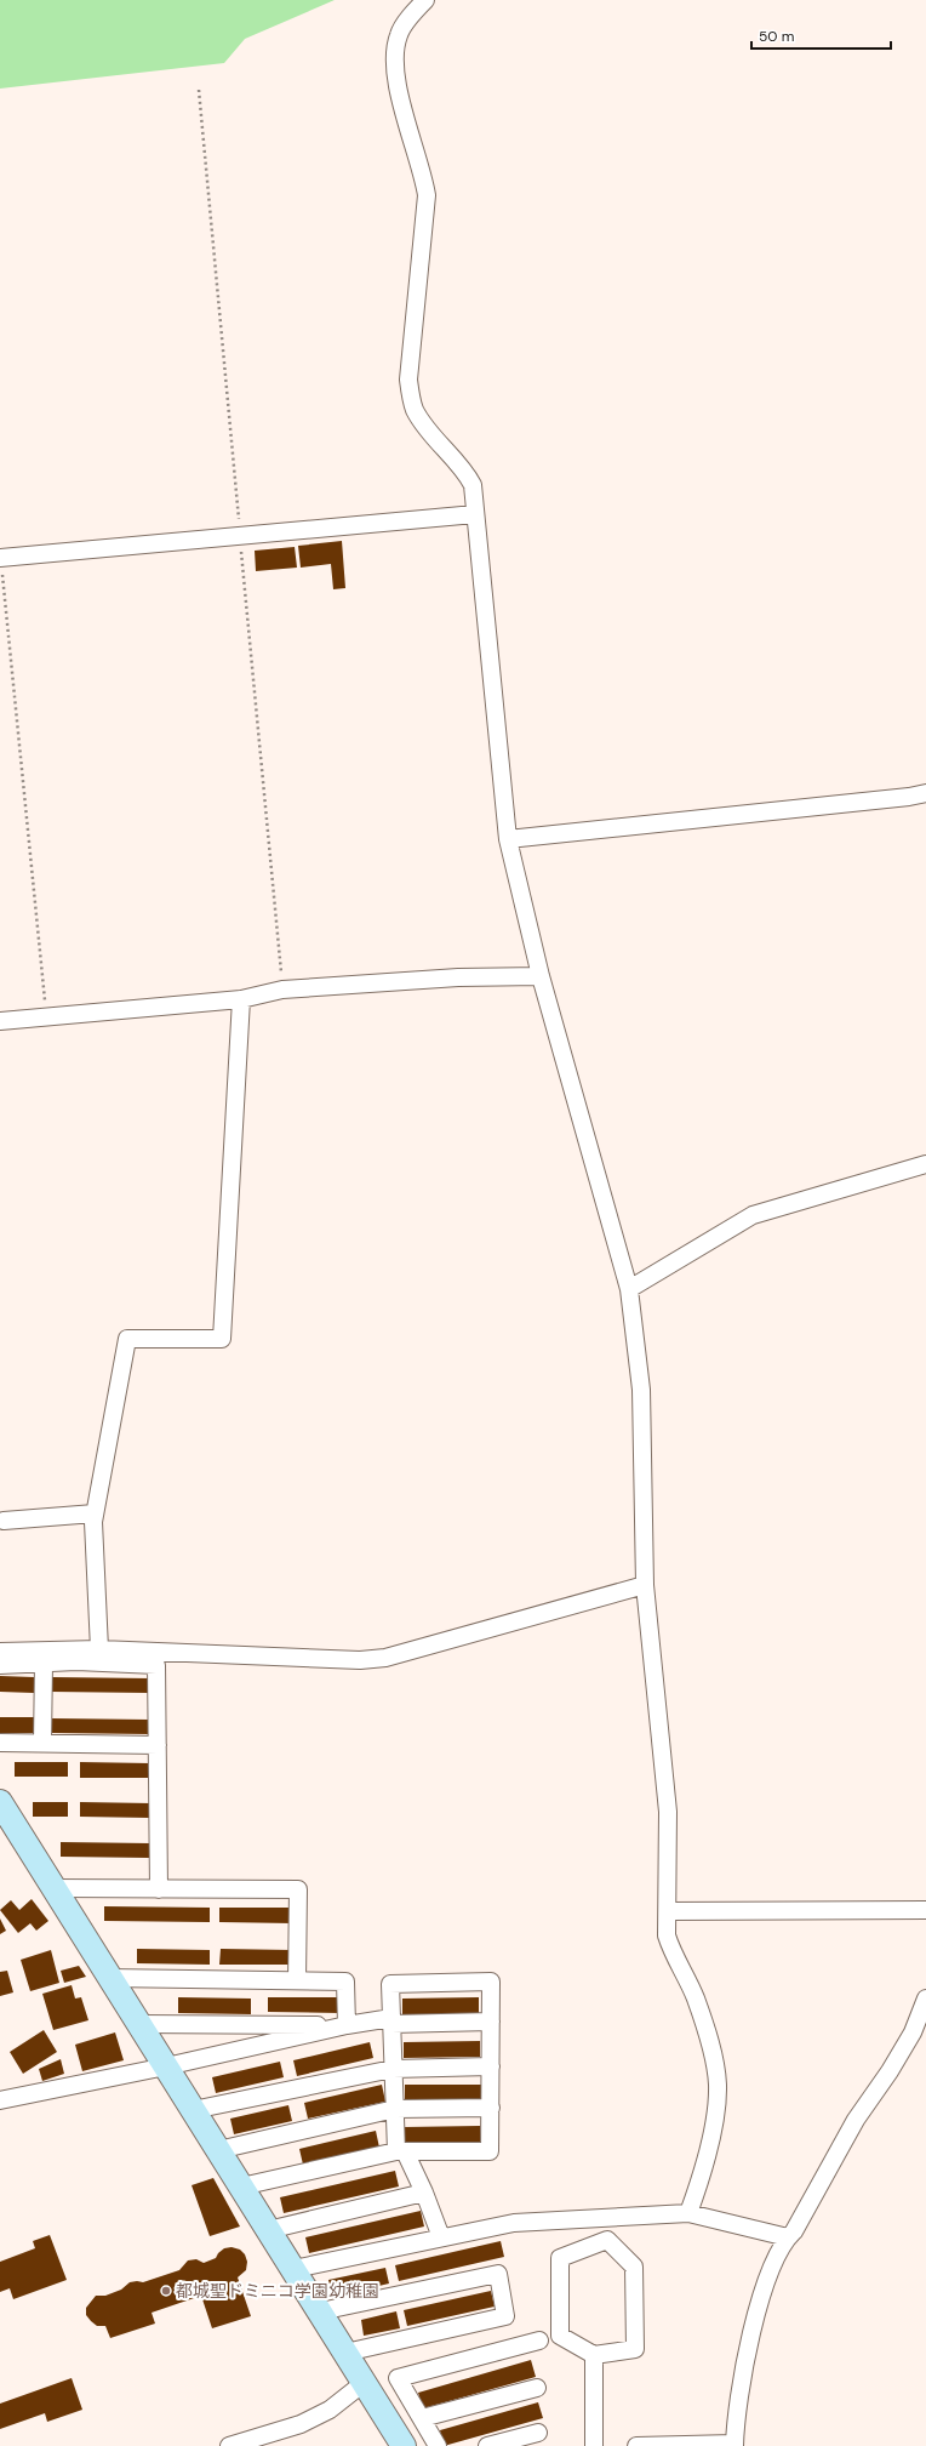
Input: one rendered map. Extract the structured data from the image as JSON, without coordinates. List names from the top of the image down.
{
  "places": ["都城聖ドミニコ学園幼稚園"],
  "scale_bar": "50 m"
}
